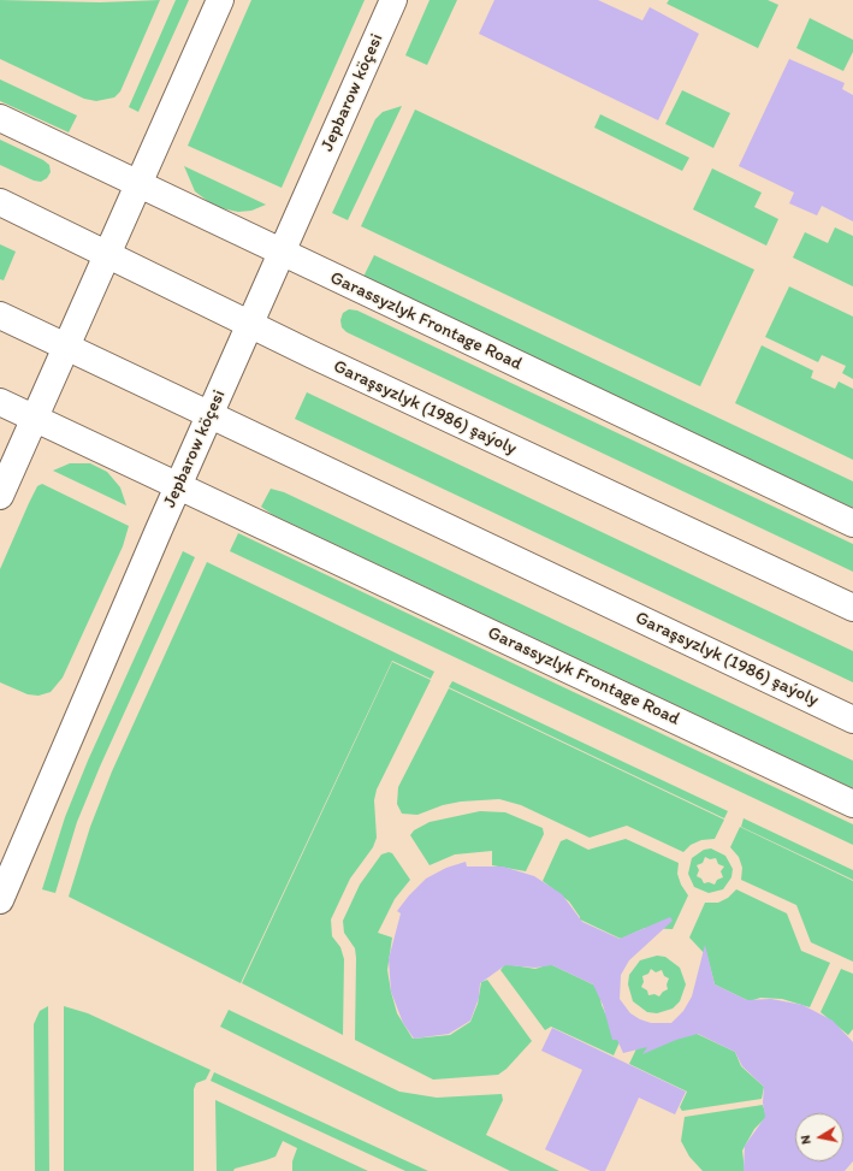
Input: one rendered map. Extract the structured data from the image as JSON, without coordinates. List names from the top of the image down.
{
  "streets": {
    "street": ["Jepbarow köçesi", "Garassyzlyk Frontage Road", "Garaşsyzlyk (1986) şaýoly"]
  },
  "crossings": [
    ["Jepbarow köçesi", "Garassyzlyk Frontage Road"],
    ["Jepbarow köçesi", "Garaşsyzlyk (1986) şaýoly"]
  ],
  "north": "left"
}
